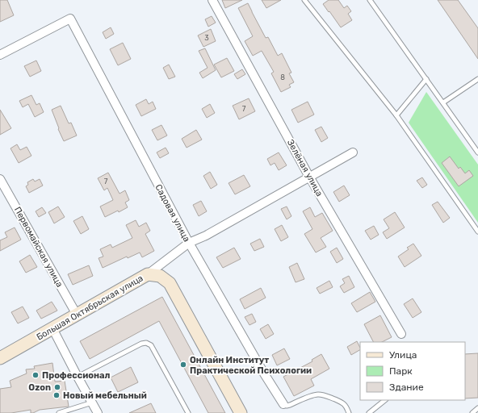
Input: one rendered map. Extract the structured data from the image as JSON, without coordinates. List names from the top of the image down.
{
  "streets": {
    "main road": ["Большая Октябрьская улица"],
    "street": ["Зелёная улица", "Садовая улица", "Первомайская улица"]
  },
  "crossings": [
    ["Первомайская улица", "Большая Октябрьская улица"]
  ],
  "places": [
    "Онлайн Институт Практической Психологии",
    "Профессионал",
    "Ozon",
    "Новый мебельный"
  ],
  "house_numbers": [
    "3",
    "8",
    "7",
    "7"
  ],
  "legend": ["Улица", "Парк", "Здание"]
}
